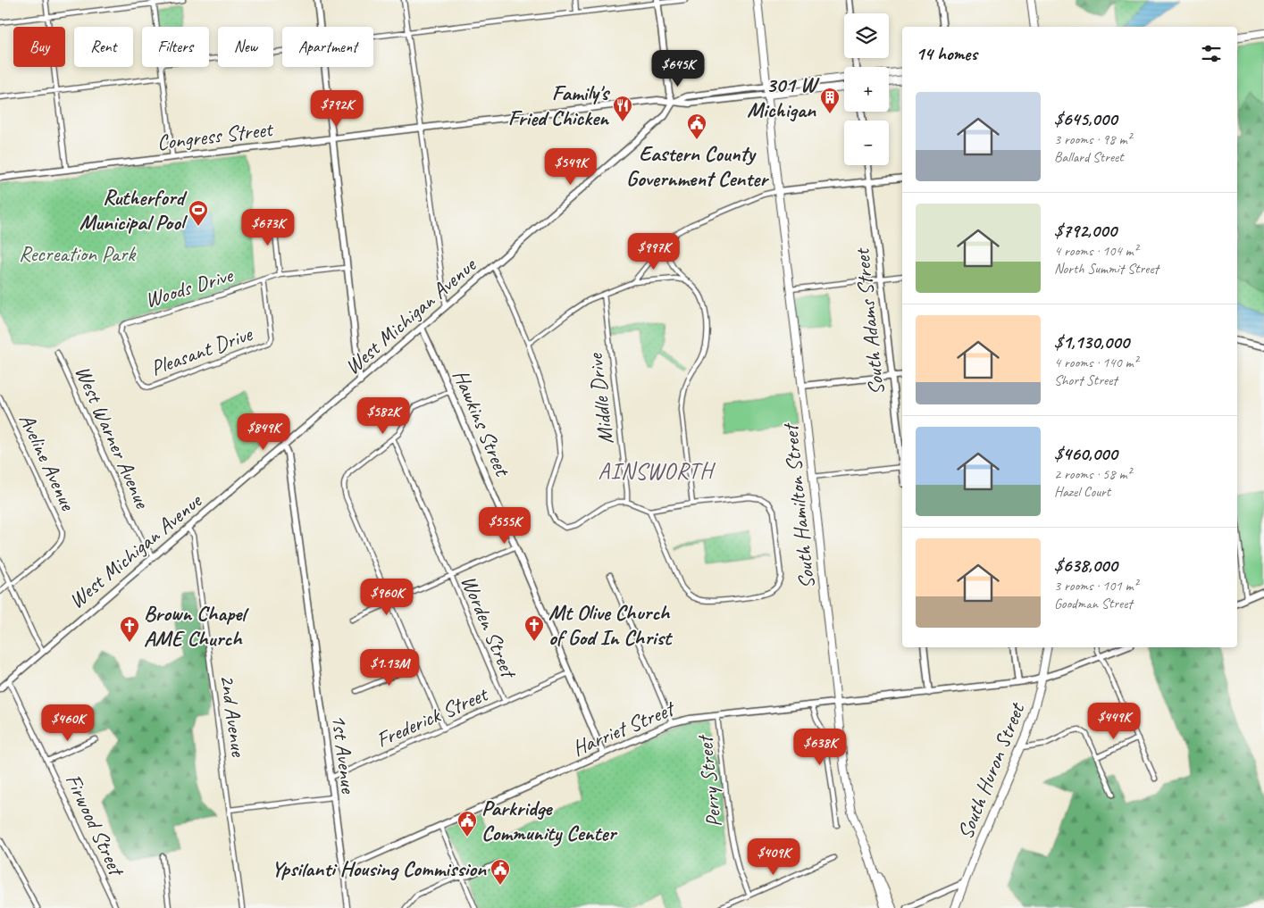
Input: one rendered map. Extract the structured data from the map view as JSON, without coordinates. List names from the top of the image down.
{
  "streets": {
    "main road": ["South Hamilton Street", "South Huron Street"],
    "street": [
      "Congress Street",
      "Woods Drive",
      "West Michigan Avenue",
      "South Adams Street",
      "Pleasant Drive",
      "Middle Drive",
      "Hawkins Street",
      "West Warner Avenue",
      "Aveline Avenue",
      "Worden Street",
      "2nd Avenue",
      "Frederick Street",
      "Harriet Street",
      "1st Avenue",
      "Perry Street",
      "Firwood Street"
    ]
  },
  "crossings": [
    ["Congress Street", "West Michigan Avenue"],
    ["Woods Drive", "Pleasant Drive"],
    ["West Michigan Avenue", "Hawkins Street"],
    ["West Michigan Avenue", "West Warner Avenue"],
    ["West Michigan Avenue", "2nd Avenue"],
    ["West Michigan Avenue", "1st Avenue"],
    ["West Michigan Avenue", "Firwood Street"],
    ["Hawkins Street", "Frederick Street"],
    ["Hawkins Street", "Harriet Street"],
    ["South Hamilton Street", "Harriet Street"],
    ["Worden Street", "Frederick Street"],
    ["Frederick Street", "1st Avenue"],
    ["Harriet Street", "1st Avenue"],
    ["Harriet Street", "South Huron Street"],
    ["Harriet Street", "Perry Street"]
  ],
  "districts": ["AINSWORTH"],
  "parks": ["Recreation Park"],
  "places": {
    "building": ["301 W Michigan"],
    "restaurant": ["Family's Fried Chicken"],
    "public building": ["Eastern County Government Center", "Parkridge Community Center", "Ypsilanti Housing Commission"],
    "sports": ["Rutherford Municipal Pool"],
    "church": ["Mt Olive Church of God In Christ", "Brown Chapel AME Church"]
  },
  "page": {
    "map_buttons": ["+", "−"],
    "chip": [
      "Buy",
      "Rent",
      "Filters",
      "New",
      "Apartment"
    ],
    "heading": "14 homes",
    "price": [
      "$645K",
      "$792K",
      "$549K",
      "$673K",
      "$997K",
      "$582K",
      "$849K",
      "$555K",
      "$960K",
      "$1.13M",
      "$449K",
      "$460K",
      "$638K",
      "$409K"
    ],
    "list": [
      {
        "name": "$645,000",
        "note": "3 rooms · 98 m² · Ballard Street"
      },
      {
        "name": "$792,000",
        "note": "4 rooms · 104 m² · North Summit Street"
      },
      {
        "name": "$1,130,000",
        "note": "4 rooms · 140 m² · Short Street"
      },
      {
        "name": "$460,000",
        "note": "2 rooms · 58 m² · Hazel Court"
      },
      {
        "name": "$638,000",
        "note": "3 rooms · 101 m² · Goodman Street"
      }
    ]
  }
}
